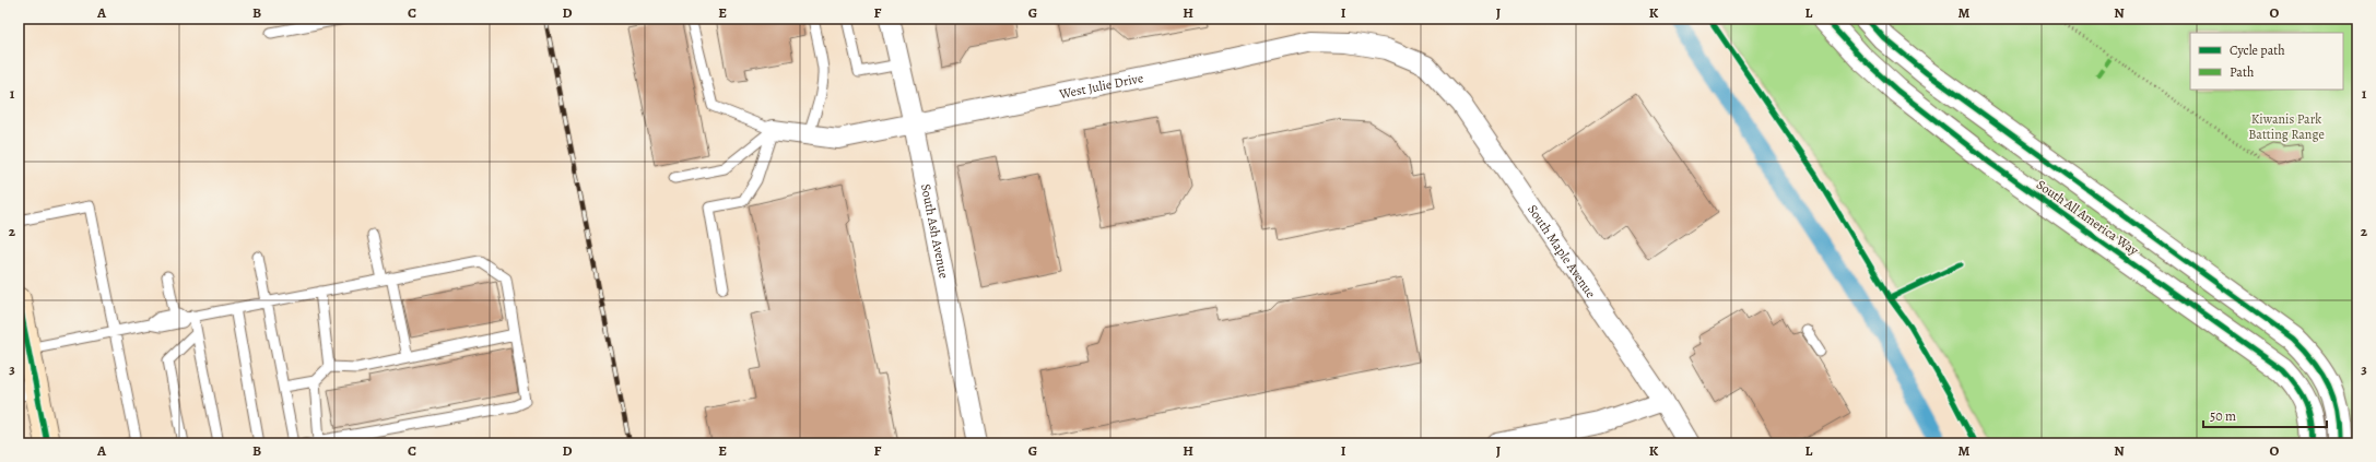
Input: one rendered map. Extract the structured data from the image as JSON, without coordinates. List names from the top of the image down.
{
  "streets": {
    "street": [
      "West Julie Drive",
      "South All America Way",
      "South Ash Avenue",
      "South Maple Avenue"
    ]
  },
  "crossings": [
    ["West Julie Drive", "South Ash Avenue"],
    ["West Julie Drive", "South Maple Avenue"]
  ],
  "parks": ["Kiwanis Park Batting Range"],
  "legend": ["Cycle path", "Path"],
  "scale_bar": "50 m",
  "grid": {
    "columns": [
      "A",
      "B",
      "C",
      "D",
      "E",
      "F",
      "G",
      "H",
      "I",
      "J",
      "K",
      "L",
      "M",
      "N",
      "O"
    ],
    "rows": ["1", "2", "3"]
  }
}
